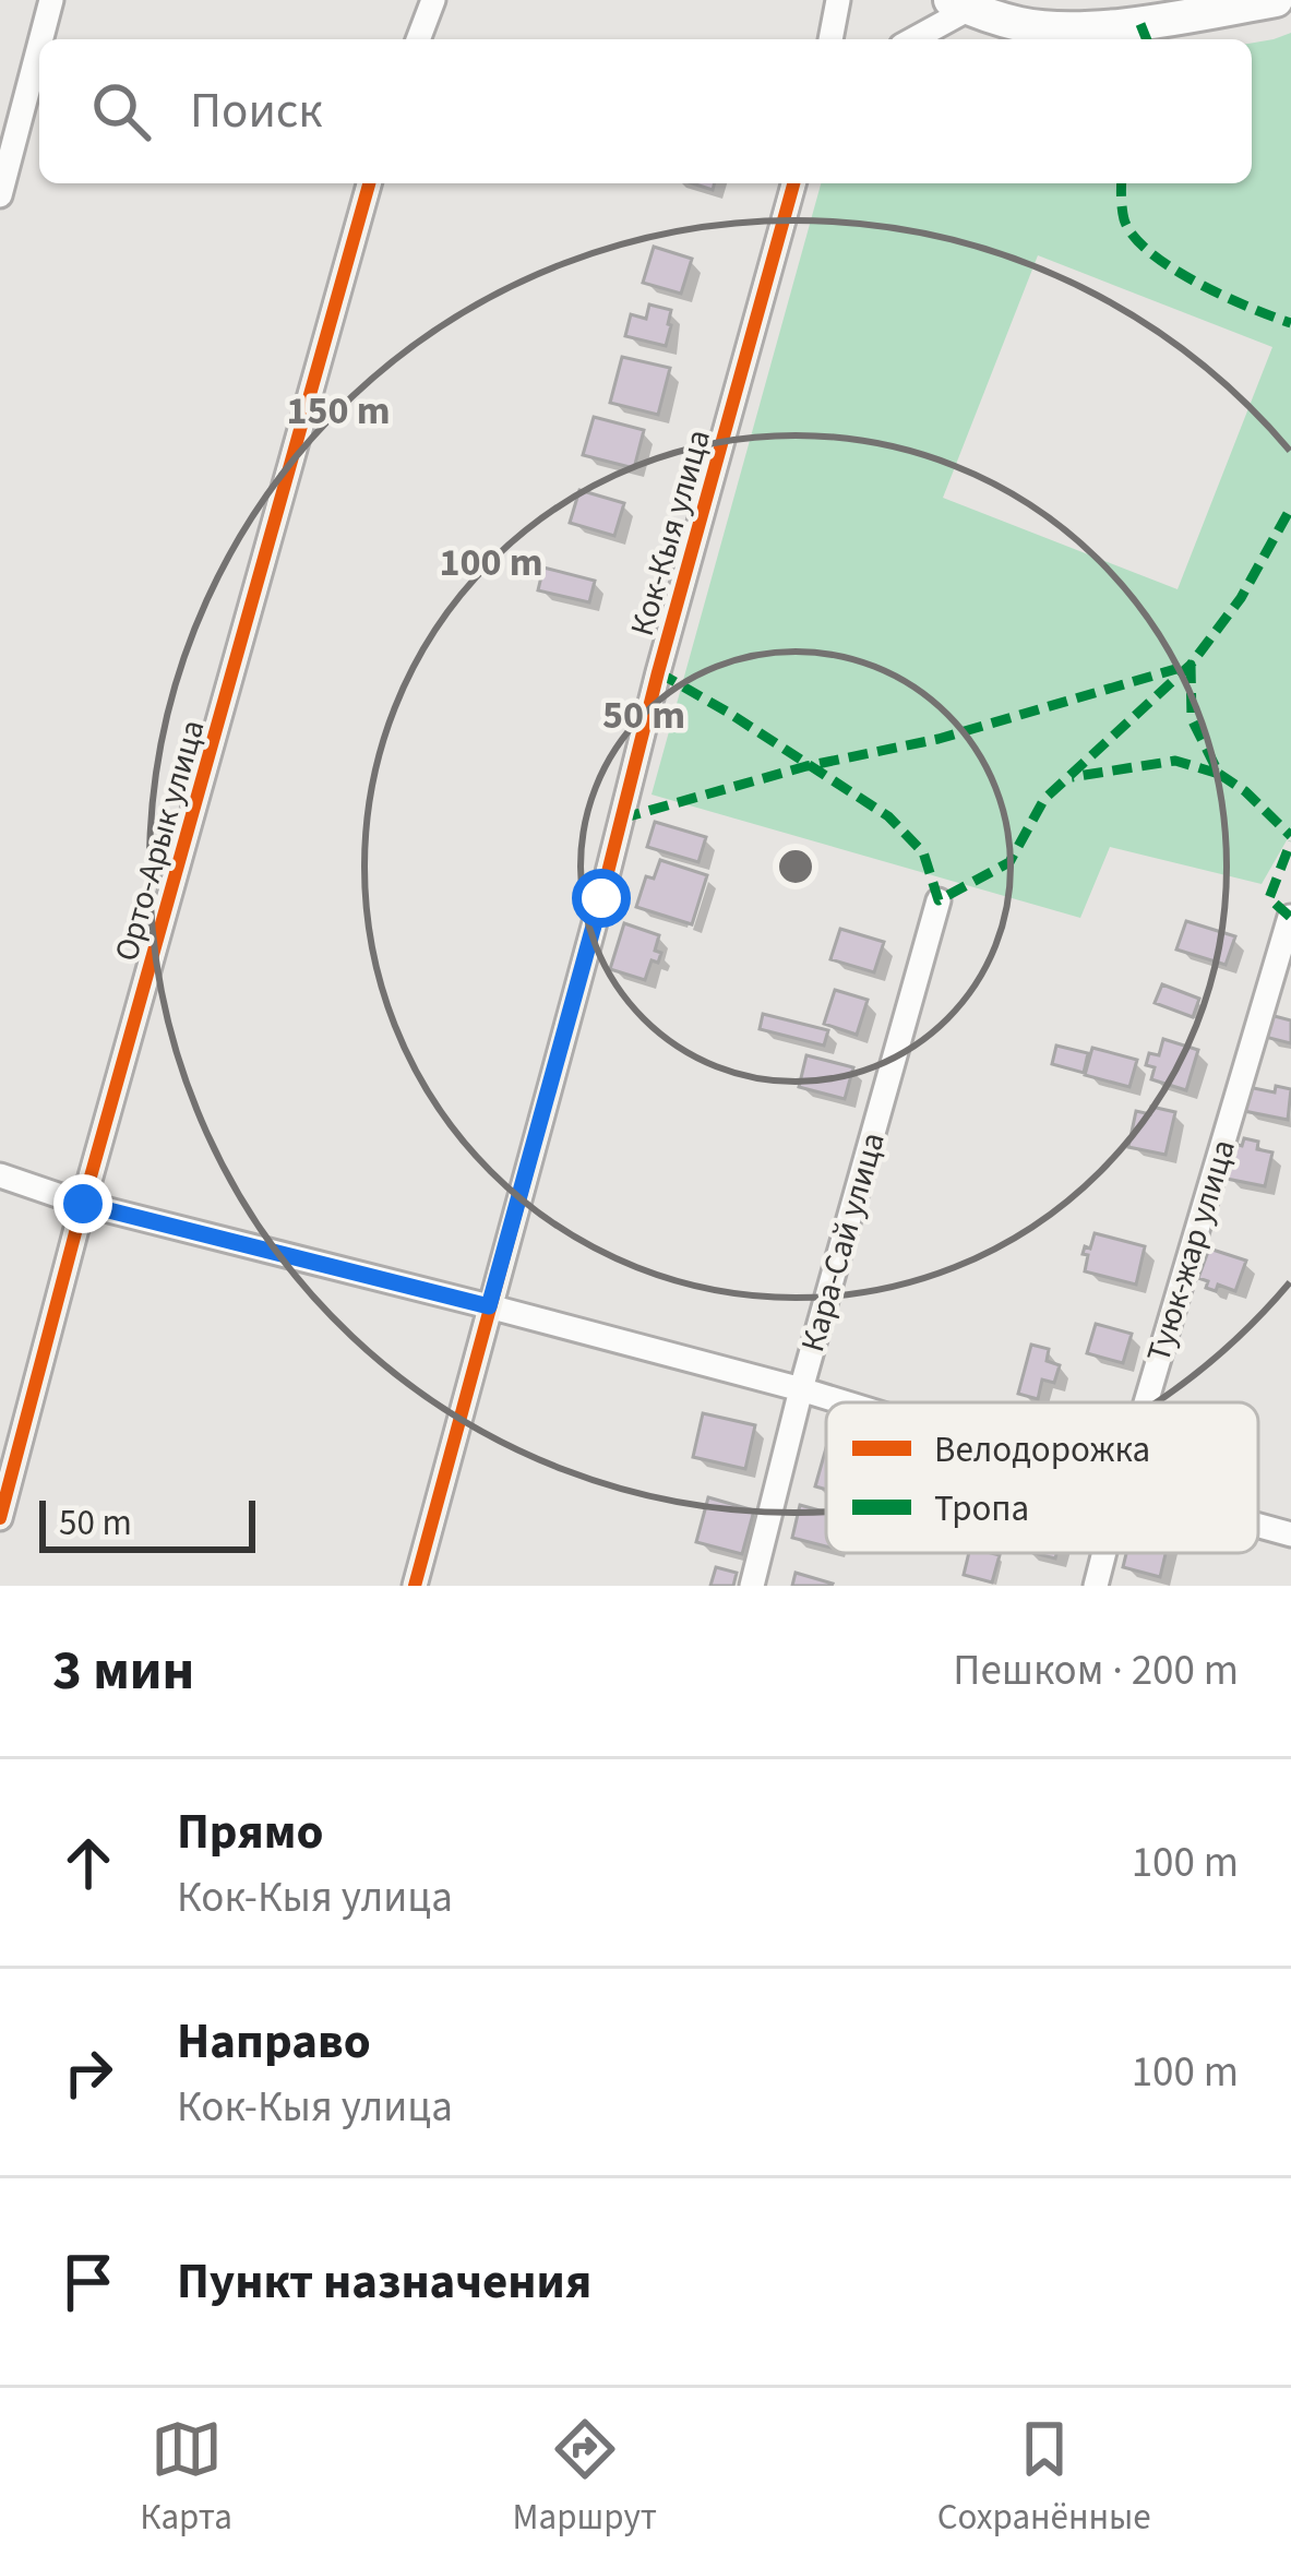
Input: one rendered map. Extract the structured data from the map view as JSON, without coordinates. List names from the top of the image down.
{
  "streets": {
    "street": [
      "Кок-Кыя улица",
      "Орто-Арык улица",
      "Кара-Сай улица",
      "Туюк-жар улица"
    ]
  },
  "legend": ["Велодорожка", "Тропа"],
  "scale_bar": "50 m",
  "page": {
    "search": "Поиск",
    "scale": "50 m",
    "heading": ["3 мин", "Пешком · 200 m"],
    "list": [
      ["Прямо", "Кок-Кыя улица", "100 m"],
      ["Направо", "Кок-Кыя улица", "100 m"],
      "Пункт назначения"
    ],
    "nav": ["Карта", "Маршрут", "Сохранённые"]
  },
  "rings": ["150 m", "100 m", "50 m"]
}
